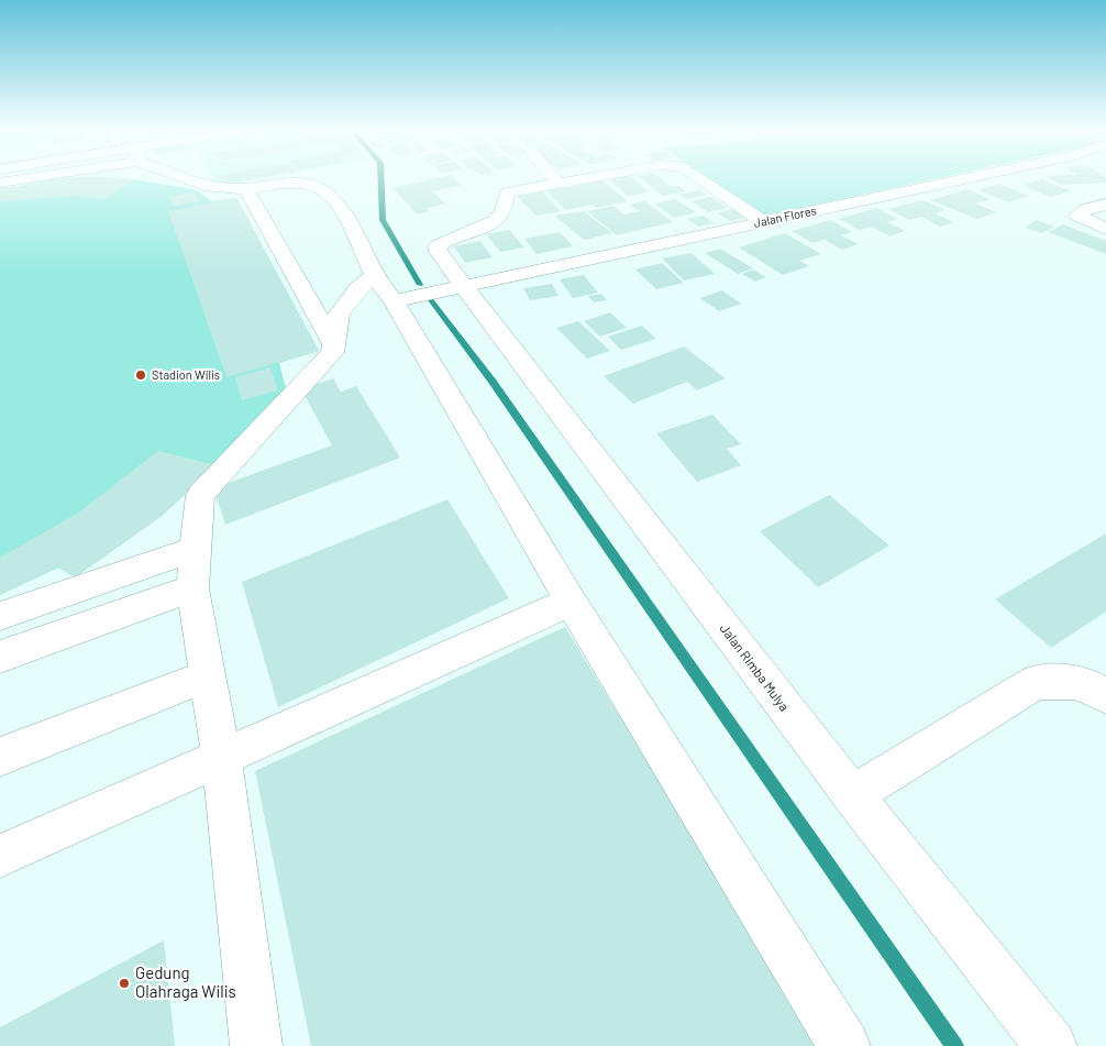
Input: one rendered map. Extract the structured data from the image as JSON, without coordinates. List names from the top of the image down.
{
  "streets": {
    "street": ["Jalan Flores", "Jalan Rimba Mulya"]
  },
  "crossings": [
    ["Jalan Flores", "Jalan Rimba Mulya"]
  ],
  "places": ["Stadion Wilis", "Gedung Olahraga Wilis"]
}
